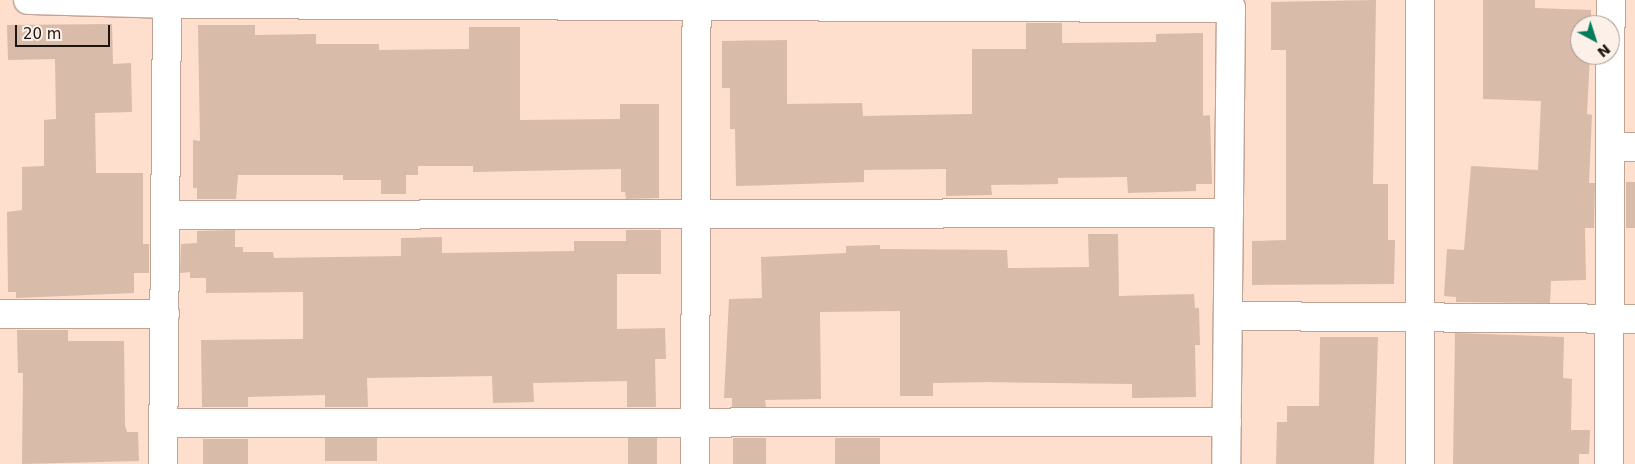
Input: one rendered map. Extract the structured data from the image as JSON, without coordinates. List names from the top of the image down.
{
  "scale_bar": "20 m",
  "north": "bottom right"
}
